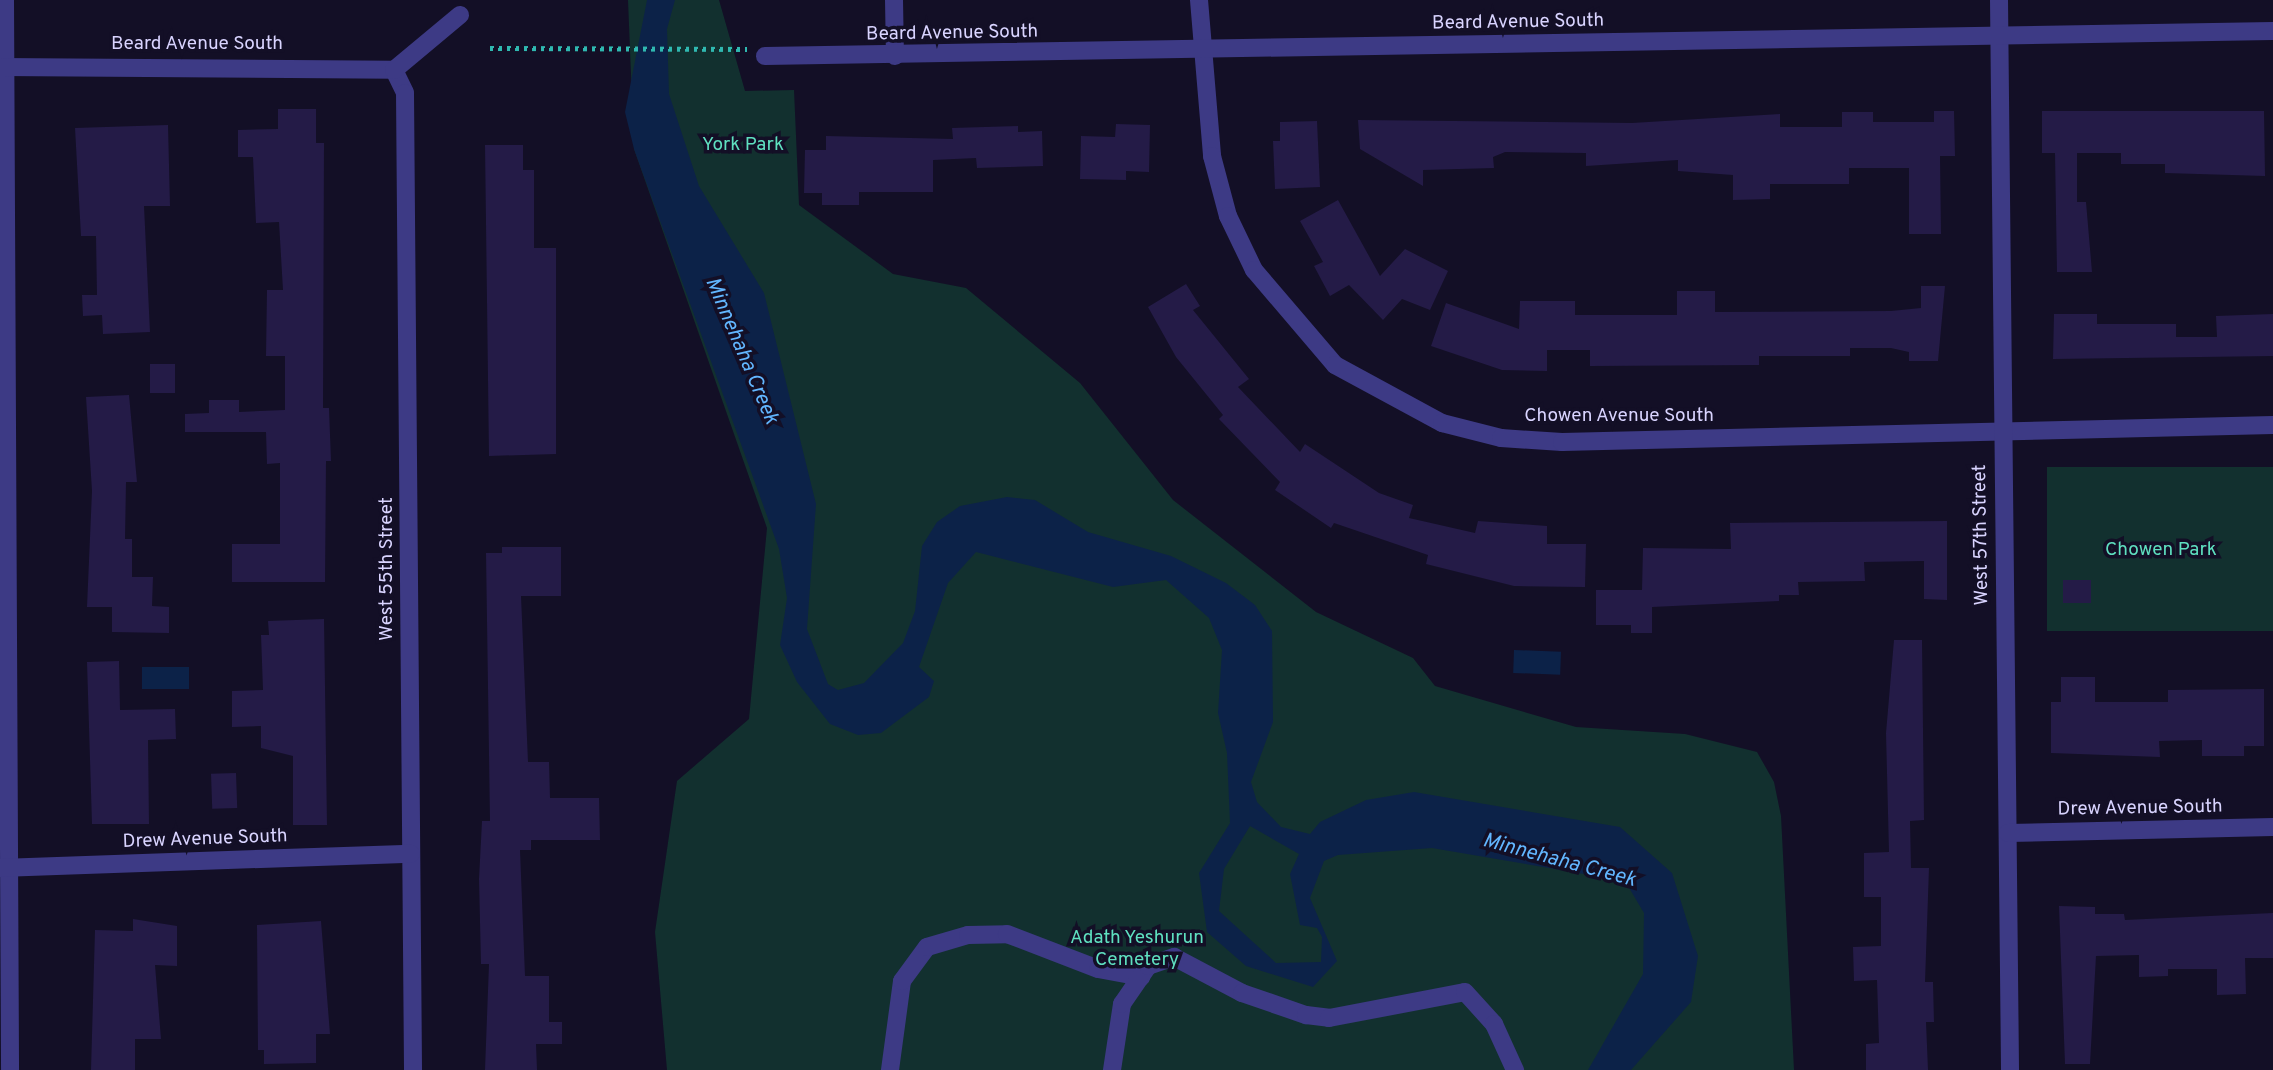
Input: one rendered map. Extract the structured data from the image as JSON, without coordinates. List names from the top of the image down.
{
  "streets": {
    "street": [
      "Beard Avenue South",
      "Chowen Avenue South",
      "West 57th Street",
      "West 55th Street",
      "Drew Avenue South"
    ]
  },
  "crossings": [
    ["Beard Avenue South", "Chowen Avenue South"],
    ["Beard Avenue South", "West 57th Street"],
    ["Beard Avenue South", "West 55th Street"],
    ["Chowen Avenue South", "West 57th Street"],
    ["West 57th Street", "Drew Avenue South"],
    ["West 55th Street", "Drew Avenue South"]
  ],
  "water": ["Minnehaha Creek"],
  "parks": ["York Park", "Chowen Park", "Adath Yeshurun Cemetery"]
}
